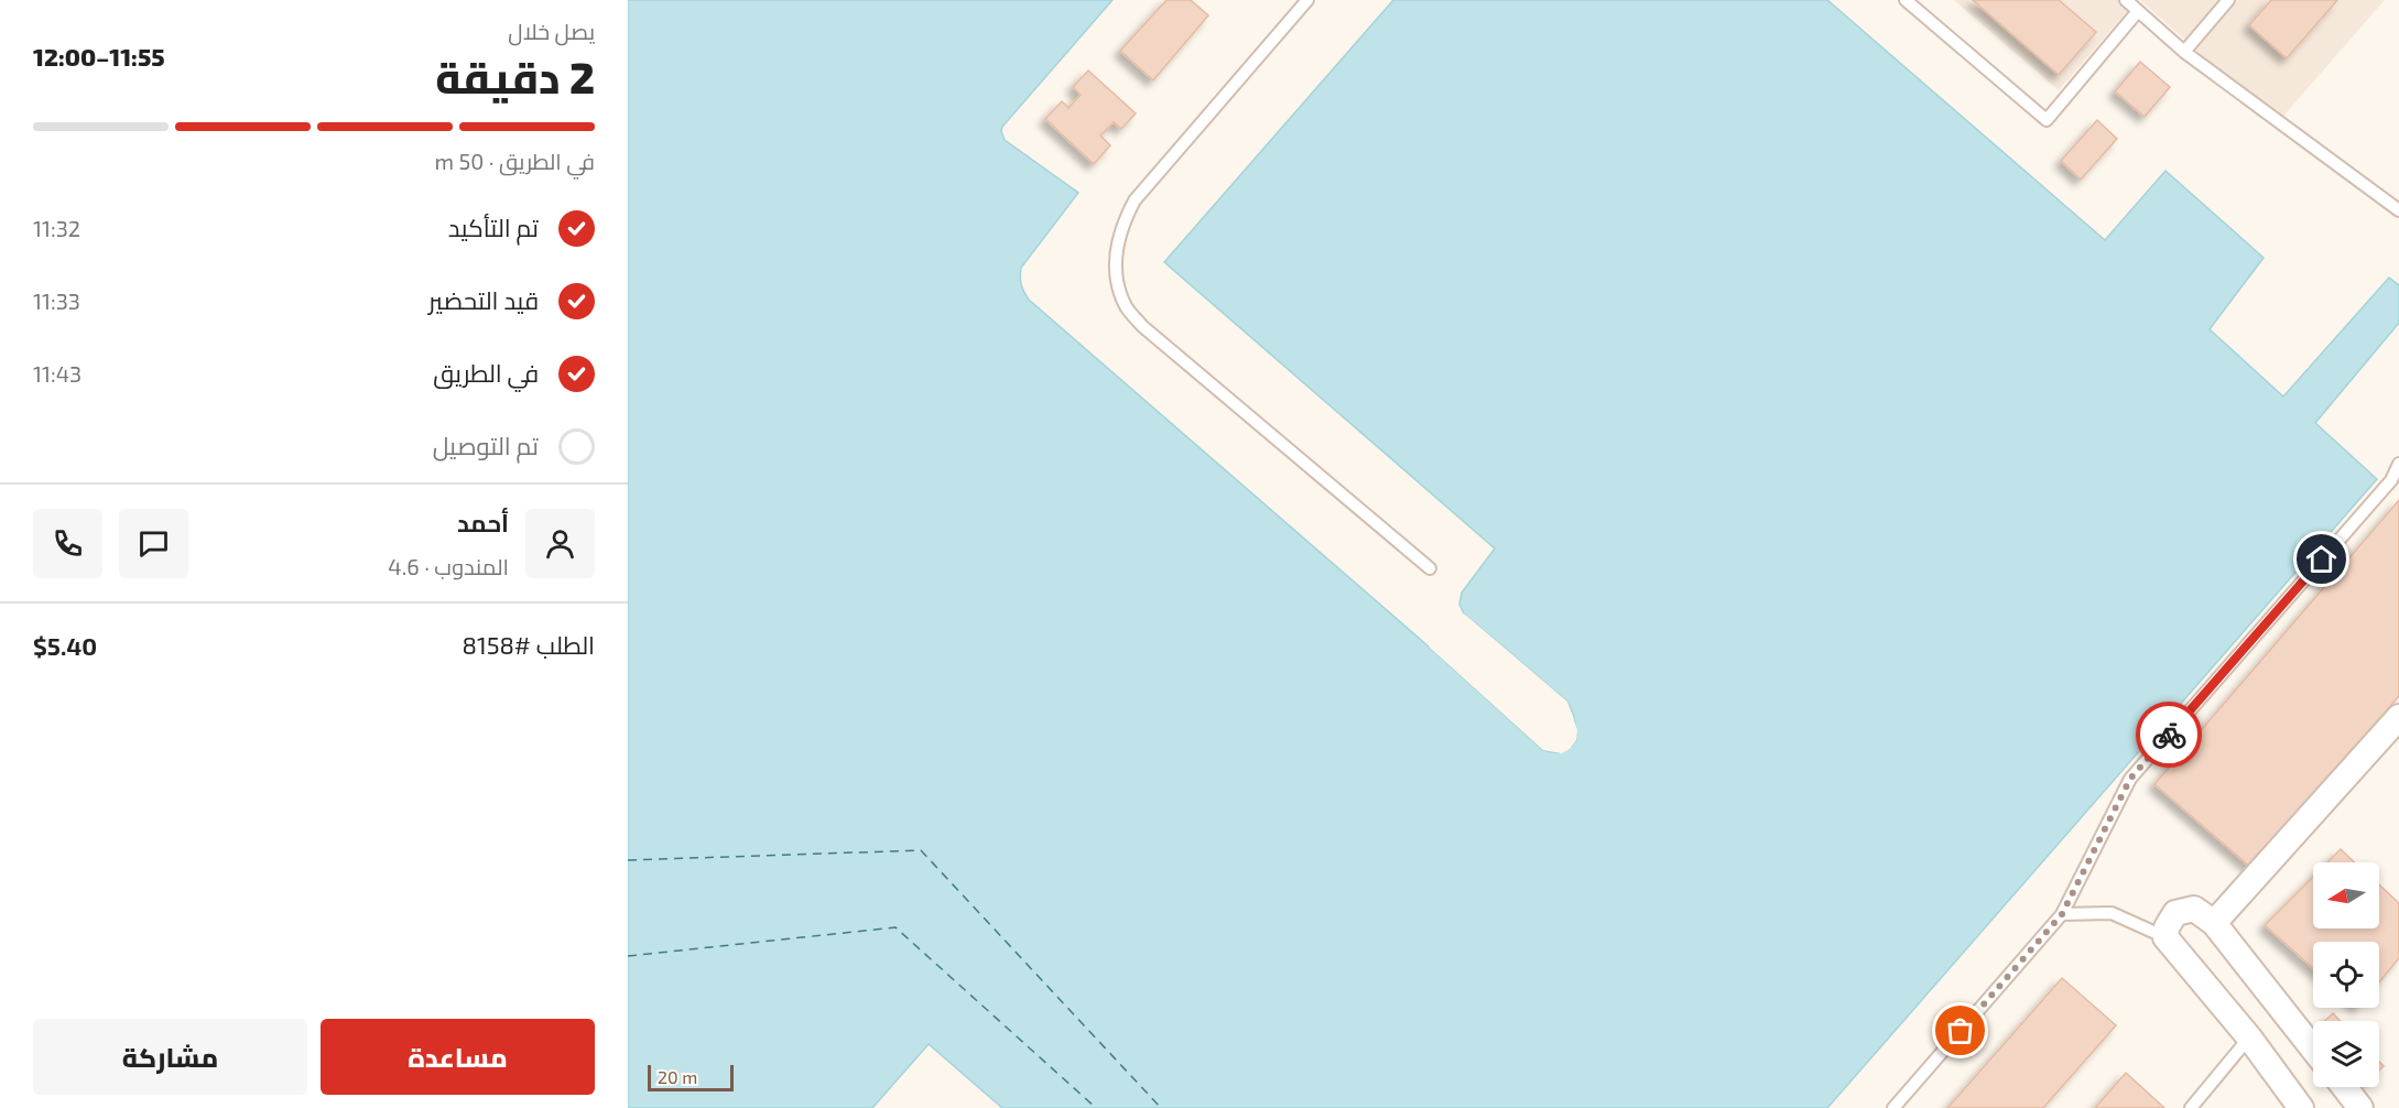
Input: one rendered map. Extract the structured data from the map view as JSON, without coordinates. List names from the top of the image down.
{
  "scale_bar": "20 m",
  "north": "left",
  "page": {
    "heading": ["2 دقيقة", "يصل خلال", "11:55–12:00"],
    "panel": [
      "أحمد",
      "المندوب · 4.6",
      "الطلب #8158",
      "$5.40"
    ],
    "bar": "في الطريق · 50 m",
    "list": [
      ["تم التأكيد", "11:32"],
      ["قيد التحضير", "11:33"],
      ["في الطريق", "11:43"],
      "تم التوصيل"
    ],
    "buttons": ["مساعدة", "مشاركة"],
    "scale": "20 m"
  }
}
